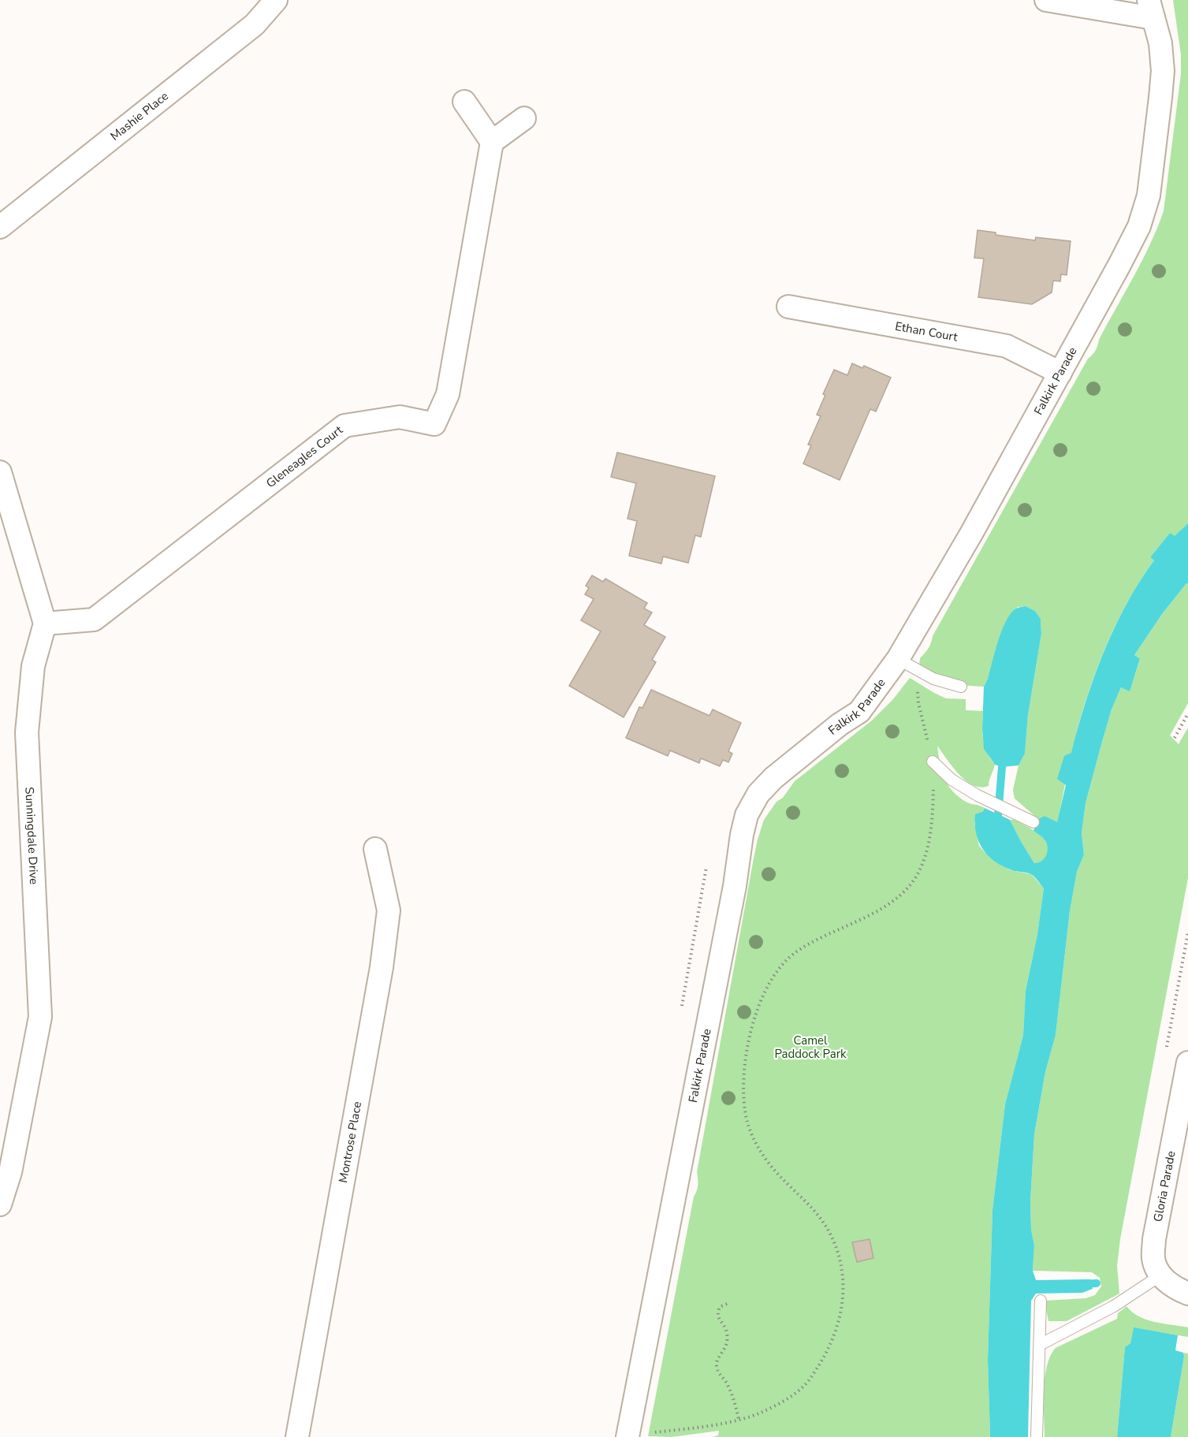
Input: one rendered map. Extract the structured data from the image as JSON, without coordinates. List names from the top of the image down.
{
  "streets": {
    "street": [
      "Mashie Place",
      "Ethan Court",
      "Falkirk Parade",
      "Gleneagles Court",
      "Sunningdale Drive",
      "Montrose Place",
      "Gloria Parade"
    ]
  },
  "crossings": [
    ["Ethan Court", "Falkirk Parade"],
    ["Gleneagles Court", "Sunningdale Drive"]
  ],
  "parks": ["Camel Paddock Park"]
}
